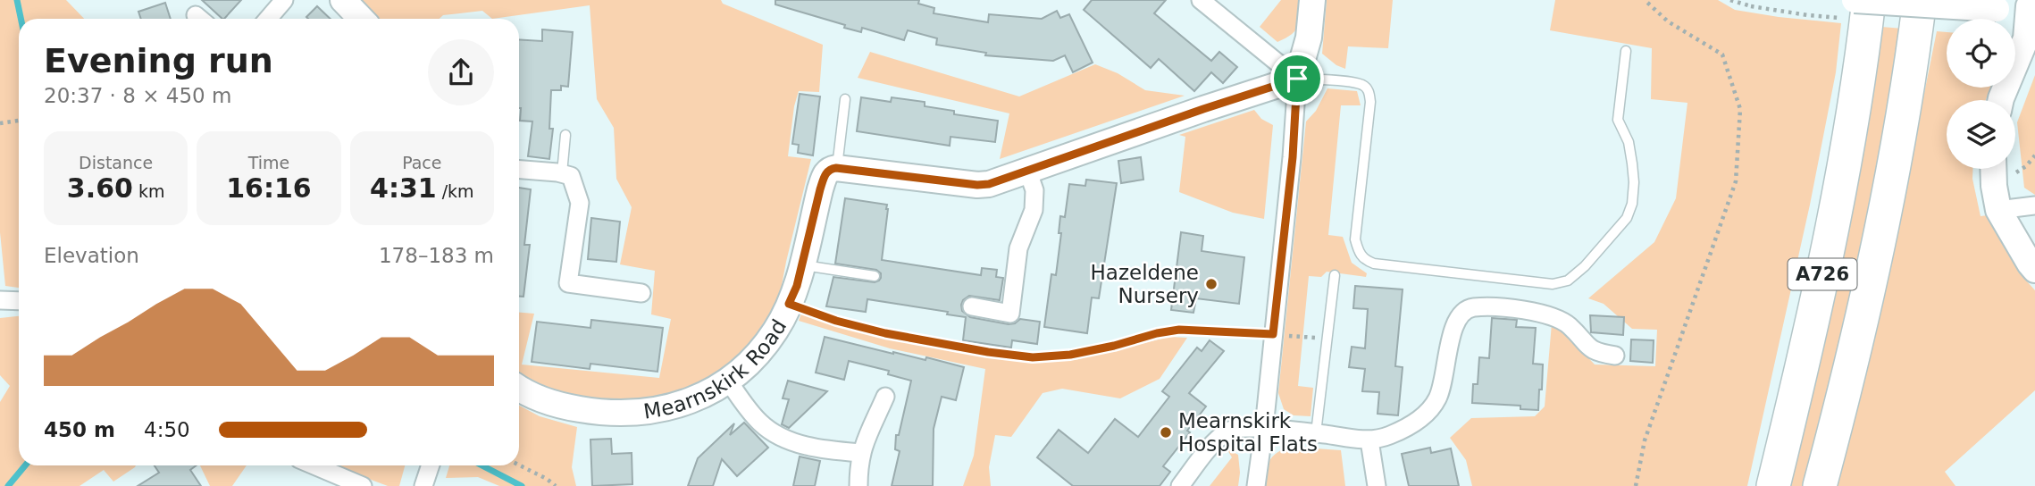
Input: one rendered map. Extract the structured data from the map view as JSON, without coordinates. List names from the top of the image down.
{
  "streets": {
    "highway": ["A726"],
    "street": ["Mearnskirk Road"]
  },
  "places": ["Hazeldene Nursery", "Mearnskirk Hospital Flats"],
  "page": {
    "heading": ["Evening run", "20:37 · 8 × 450 m"],
    "stats": [
      ["Distance", "3.60 km"],
      ["Time", "16:16"],
      ["Pace", "4:31 /km"]
    ],
    "chart": ["Elevation", "178–183 m"],
    "list": [
      {
        "name": "450 m",
        "note": "4:50"
      }
    ]
  }
}
